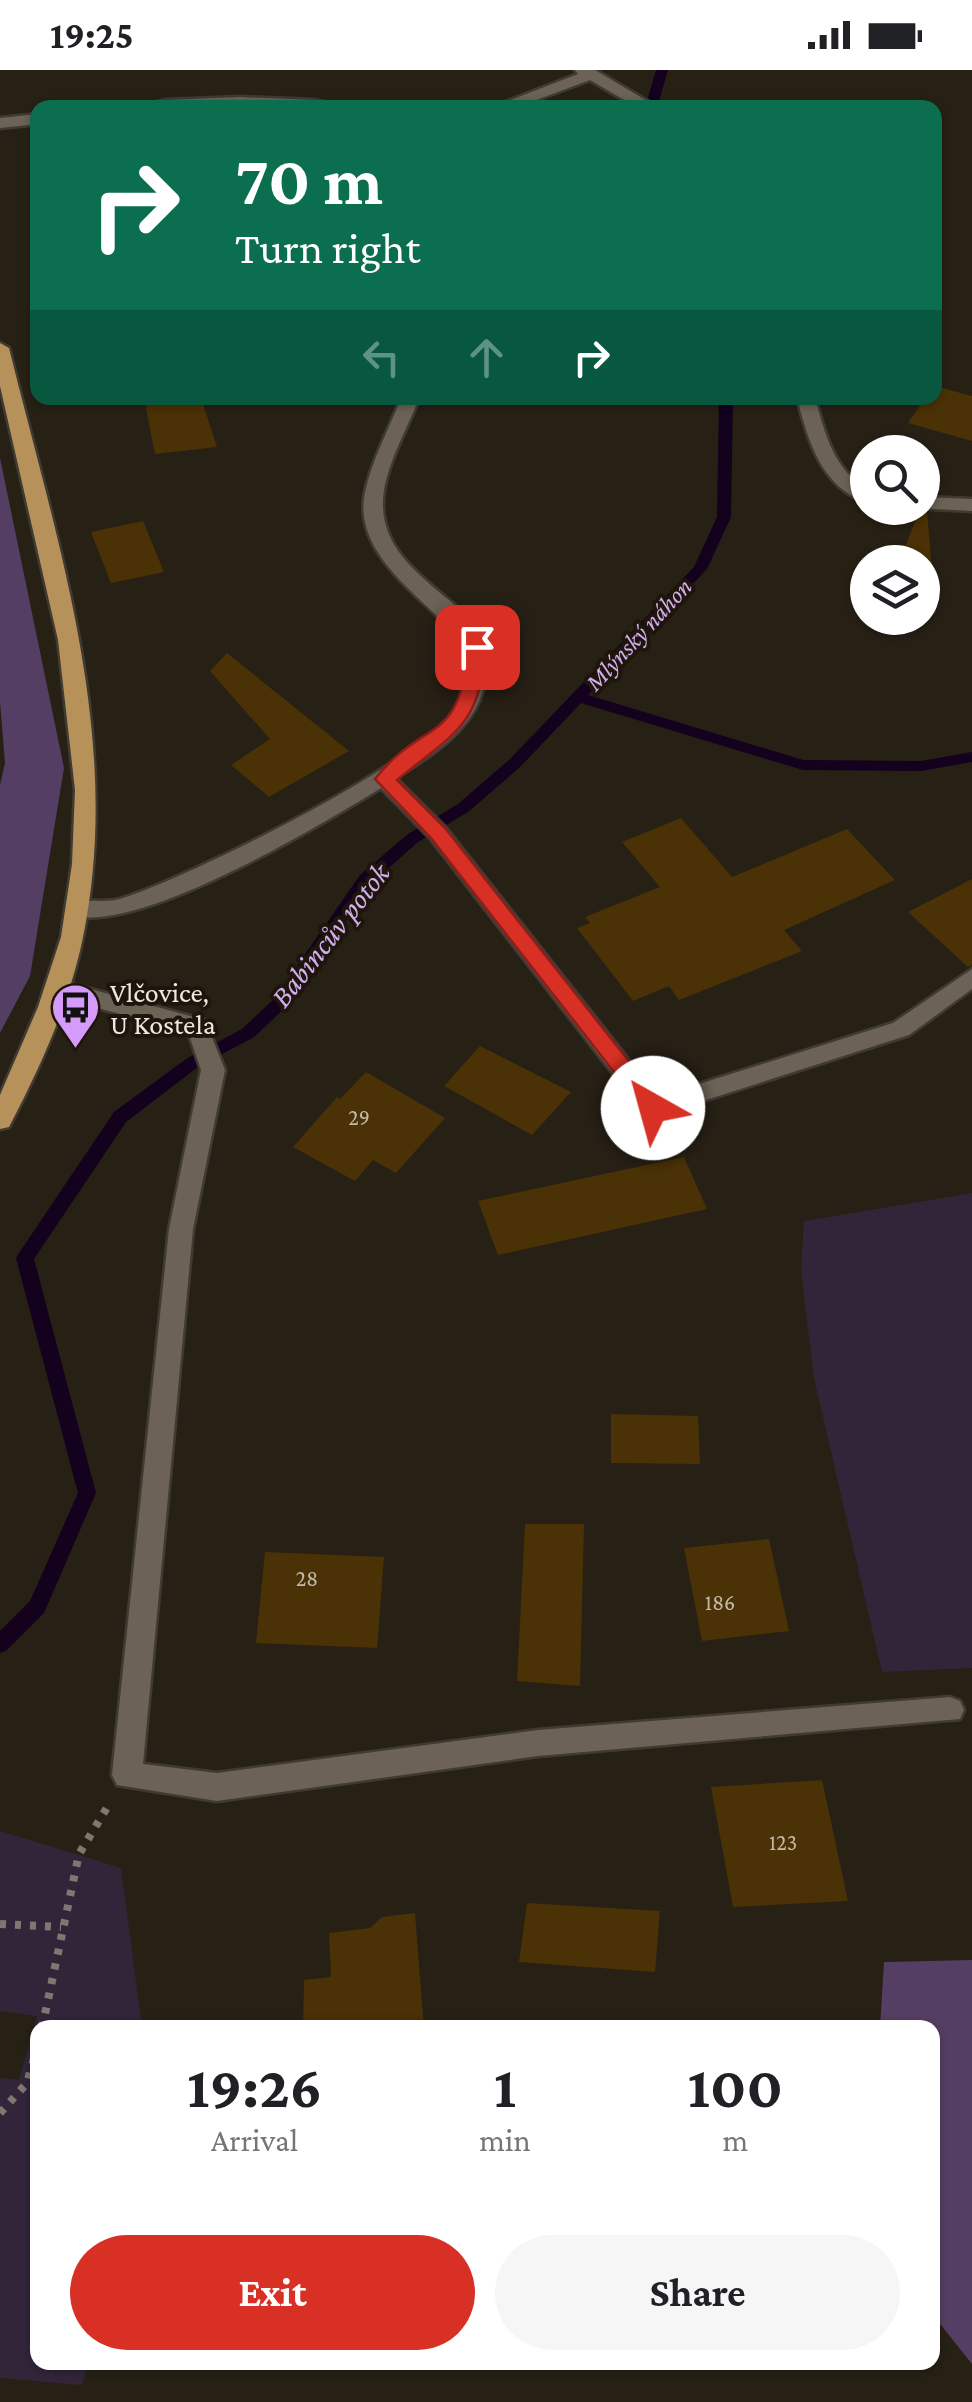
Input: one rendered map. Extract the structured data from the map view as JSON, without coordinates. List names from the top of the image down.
{
  "water": ["Mlýnský náhon", "Babincův potok"],
  "places": {
    "bus stop": ["Vlčovice, U Kostela"]
  },
  "house_numbers": [
    "29",
    "28",
    "186",
    "123"
  ],
  "page": {
    "status": "19:25",
    "turn": ["70 m", "Turn right"],
    "eta": [
      "19:26",
      "Arrival",
      "1",
      "min",
      "100",
      "m"
    ],
    "buttons": ["Exit", "Share"]
  }
}
